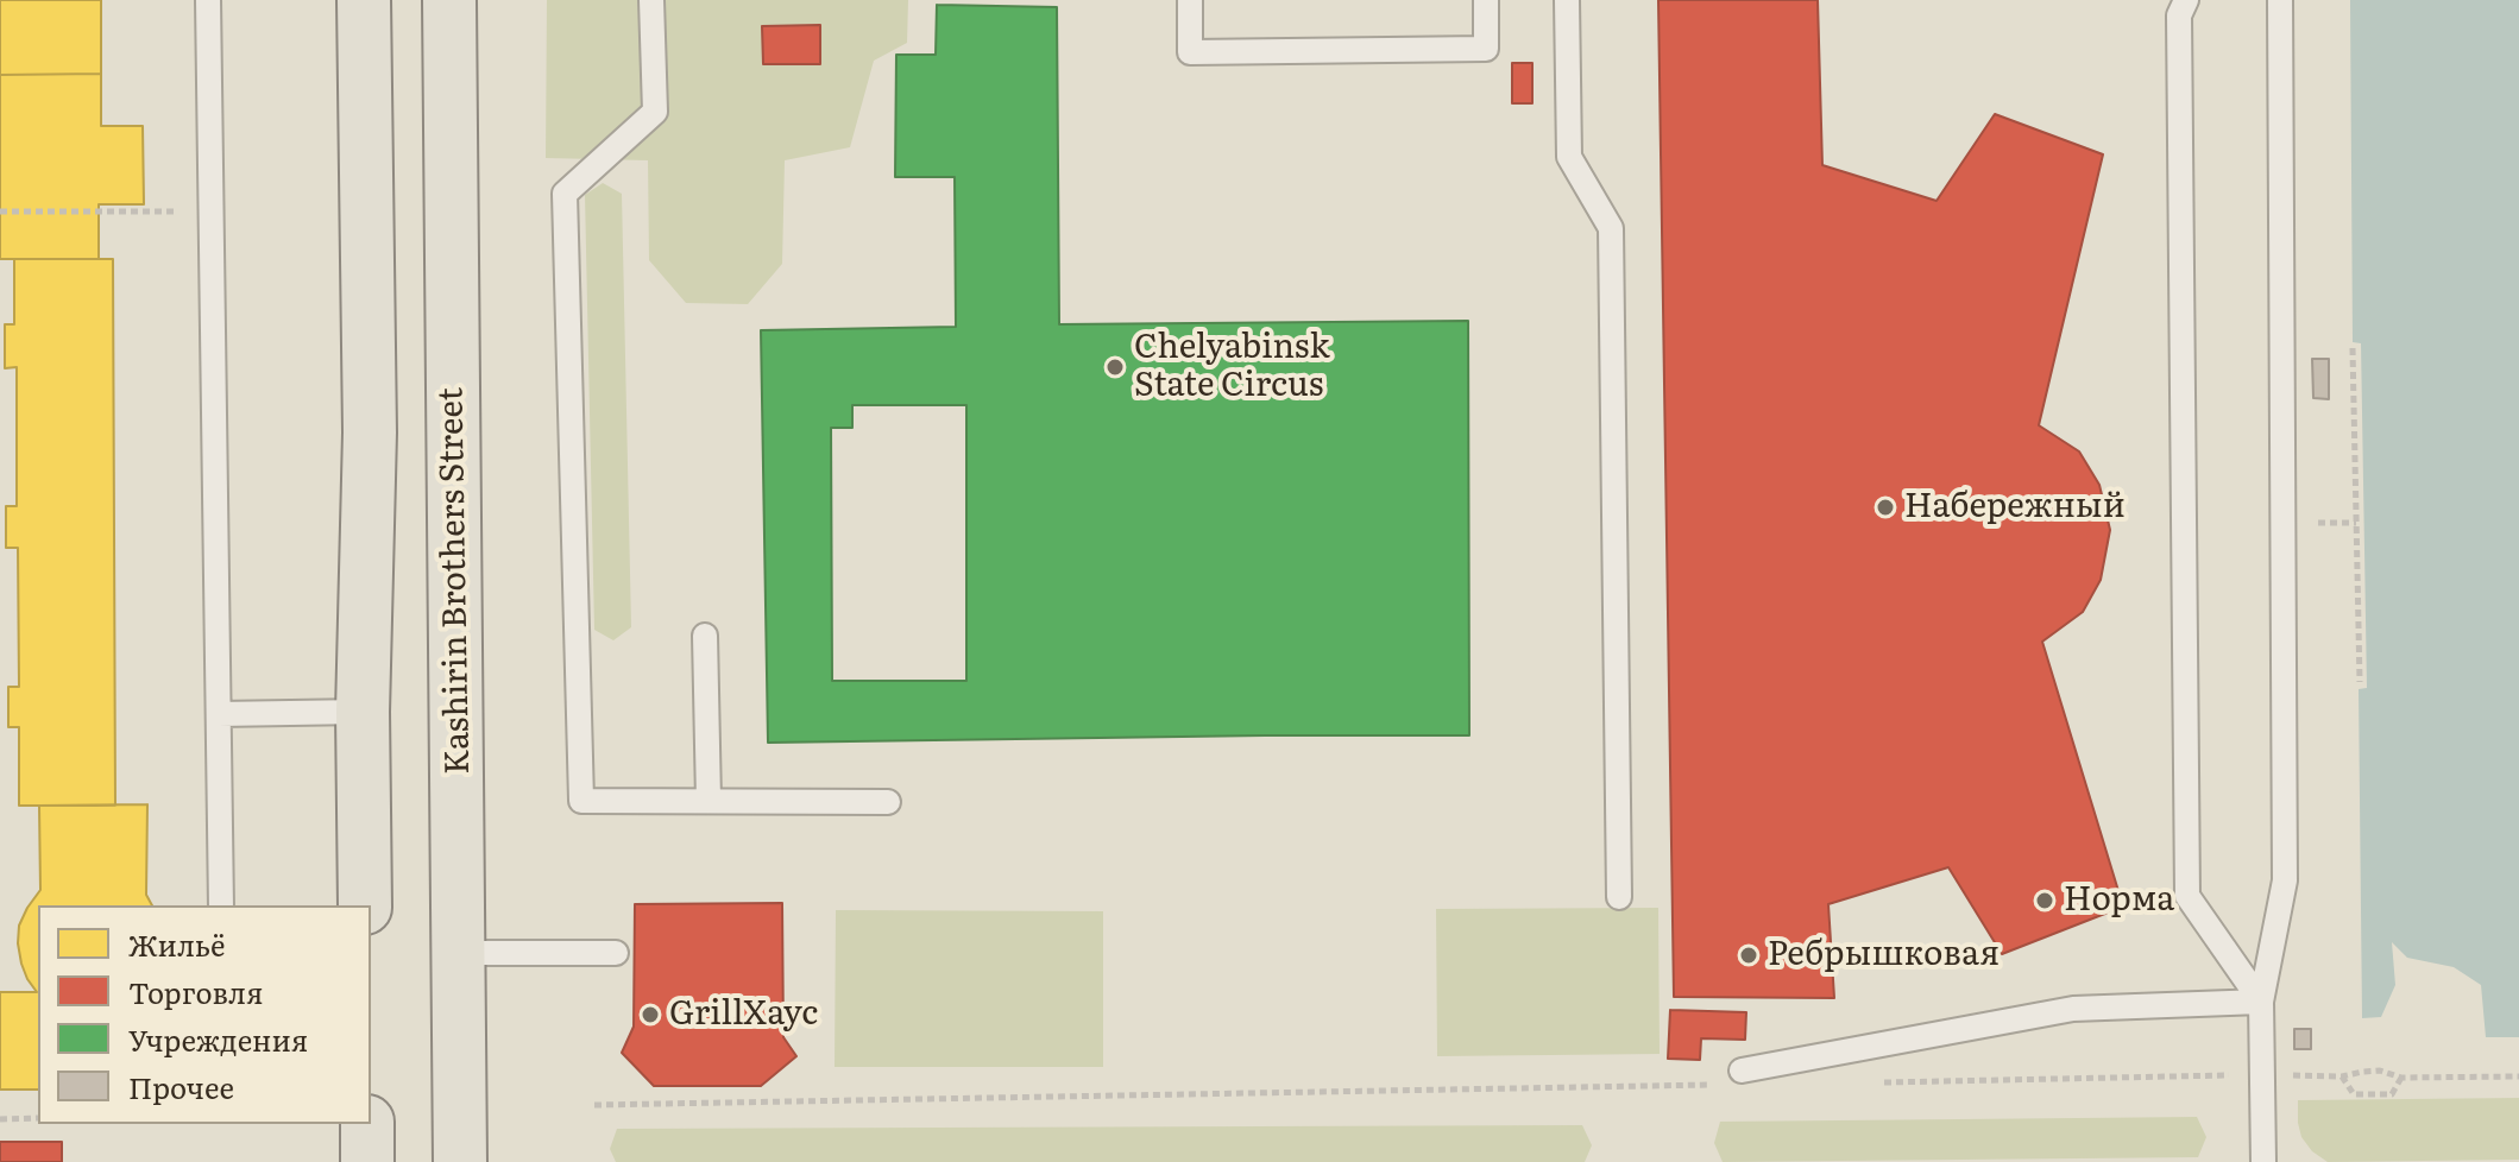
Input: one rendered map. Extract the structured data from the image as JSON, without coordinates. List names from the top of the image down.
{
  "streets": {
    "main road": ["Kashirin Brothers Street"]
  },
  "places": [
    "Chelyabinsk State Circus",
    "Набережный",
    "Норма",
    "Ребрышковая",
    "GrillXayc"
  ],
  "legend": [
    "Жильё",
    "Торговля",
    "Учреждения",
    "Прочее"
  ]
}
